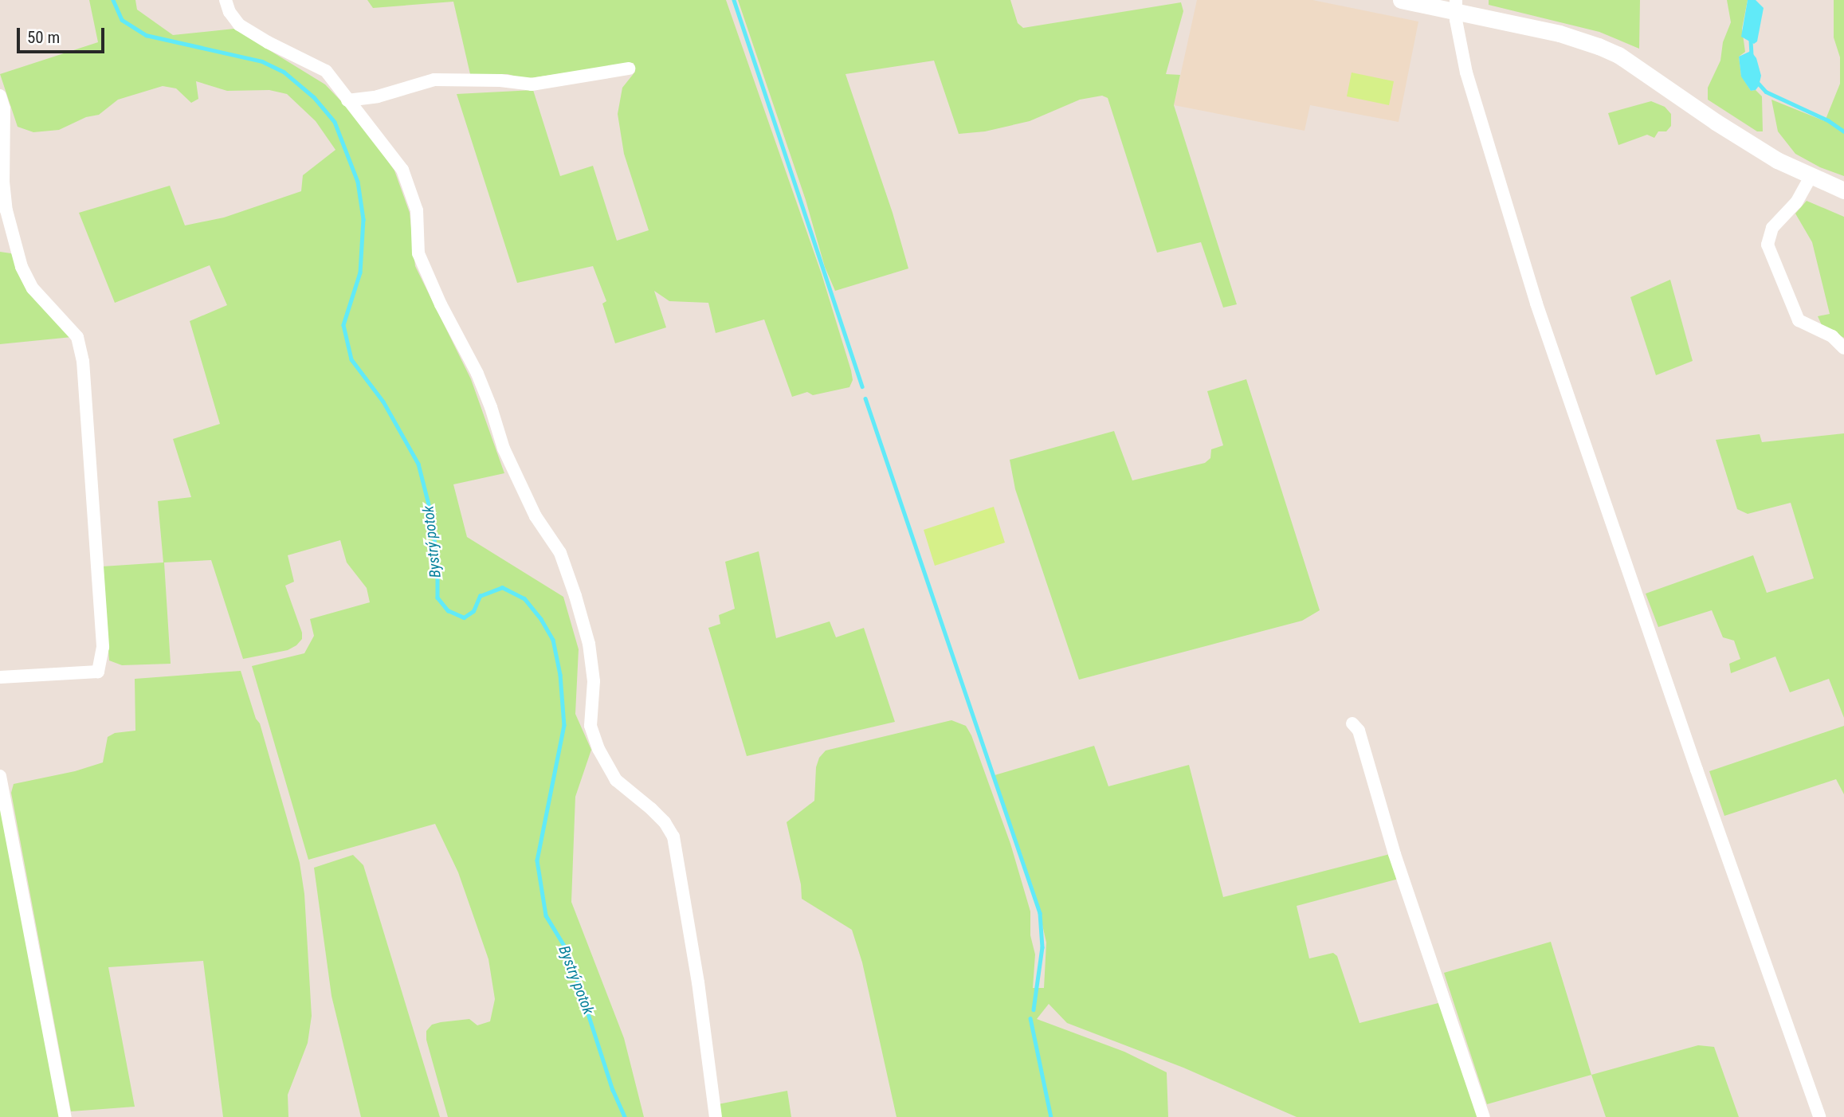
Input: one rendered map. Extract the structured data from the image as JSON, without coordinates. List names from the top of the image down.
{
  "water": ["Bystrý potok"],
  "scale_bar": "50 m"
}
